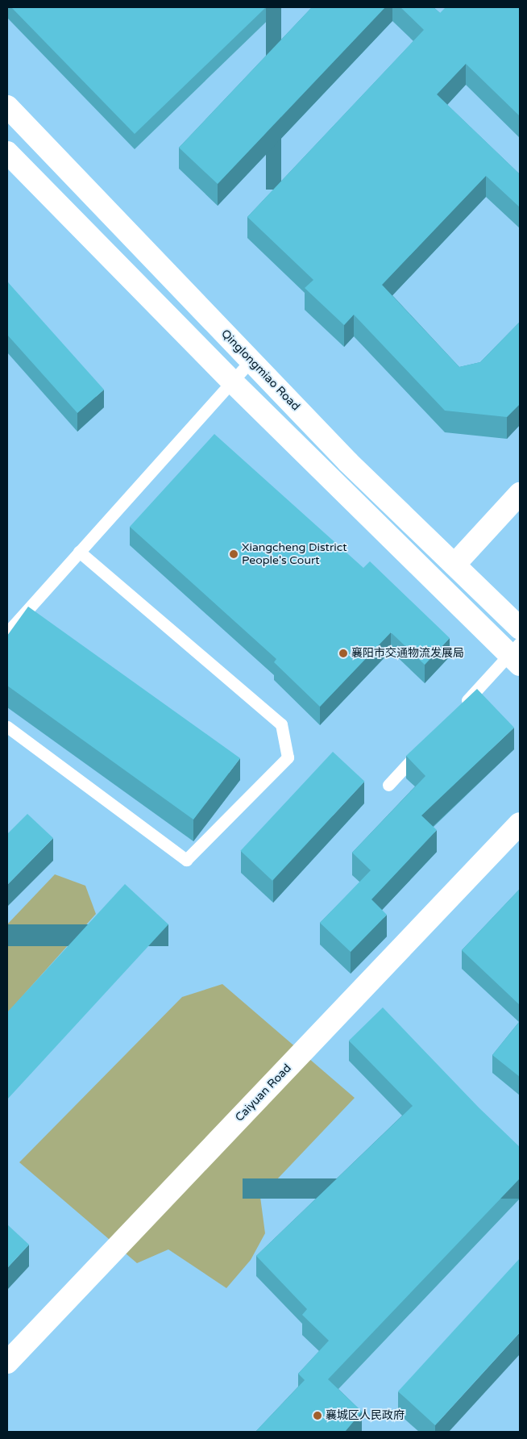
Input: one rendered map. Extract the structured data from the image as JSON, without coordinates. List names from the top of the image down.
{
  "streets": {
    "street": ["Qinglongmiao Road", "Caiyuan Road"]
  },
  "places": ["Xiangcheng District People's Court", "襄阳市交通物流发展局", "襄城区人民政府"]
}
